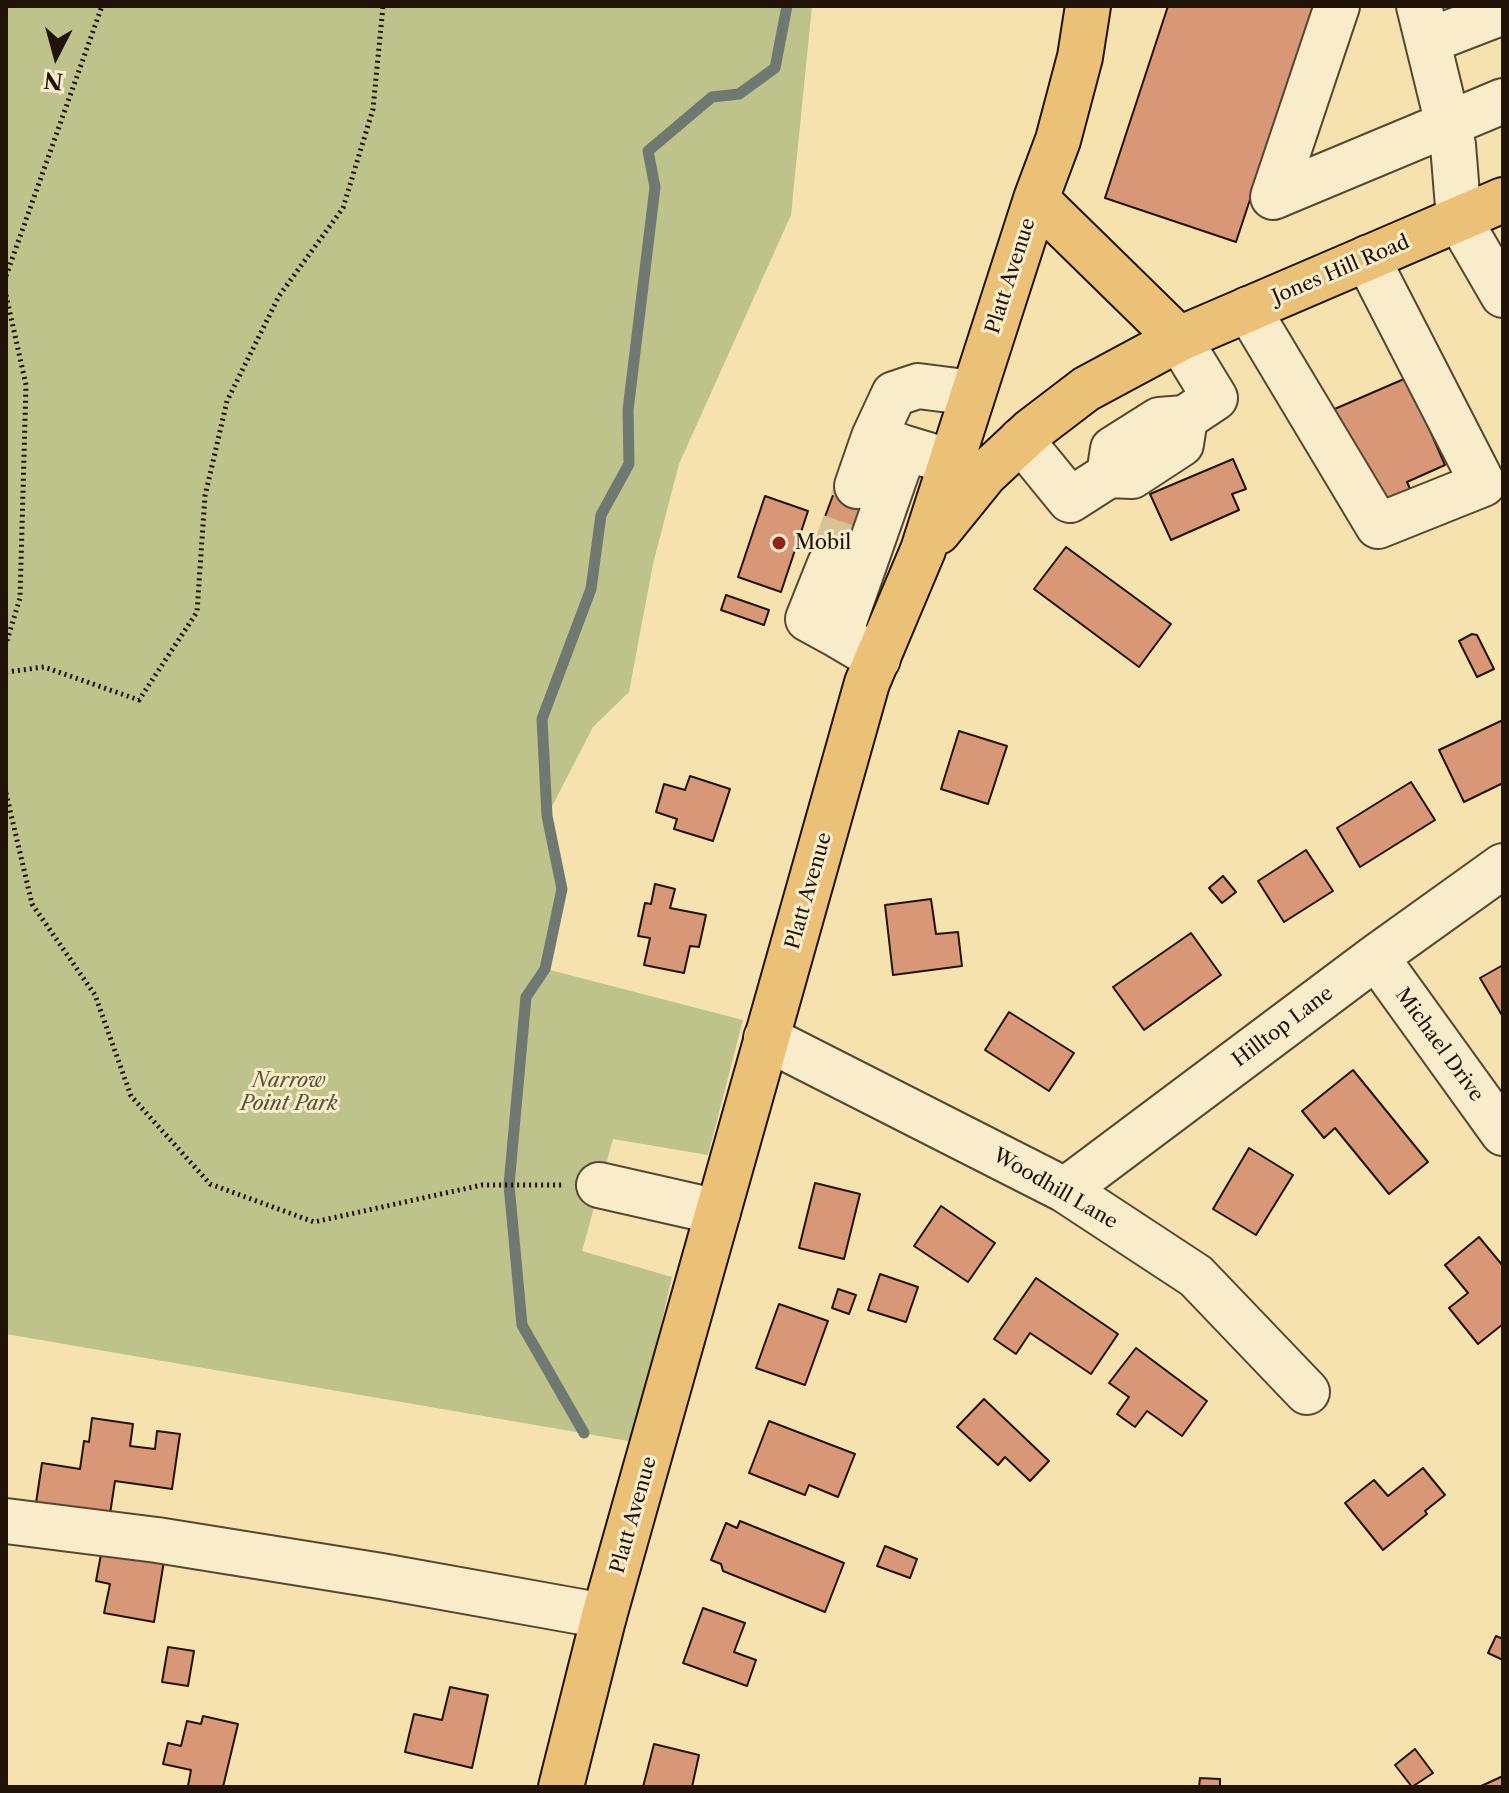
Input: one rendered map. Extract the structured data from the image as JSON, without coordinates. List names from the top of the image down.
{
  "streets": {
    "main road": ["Jones Hill Road", "Platt Avenue"],
    "street": ["Hilltop Lane", "Michael Drive", "Woodhill Lane"]
  },
  "crossings": [
    ["Jones Hill Road", "Platt Avenue"],
    ["Platt Avenue", "Woodhill Lane"],
    ["Hilltop Lane", "Michael Drive"],
    ["Hilltop Lane", "Woodhill Lane"]
  ],
  "parks": ["Narrow Point Park"],
  "places": ["Mobil"],
  "north": "bottom"
}
